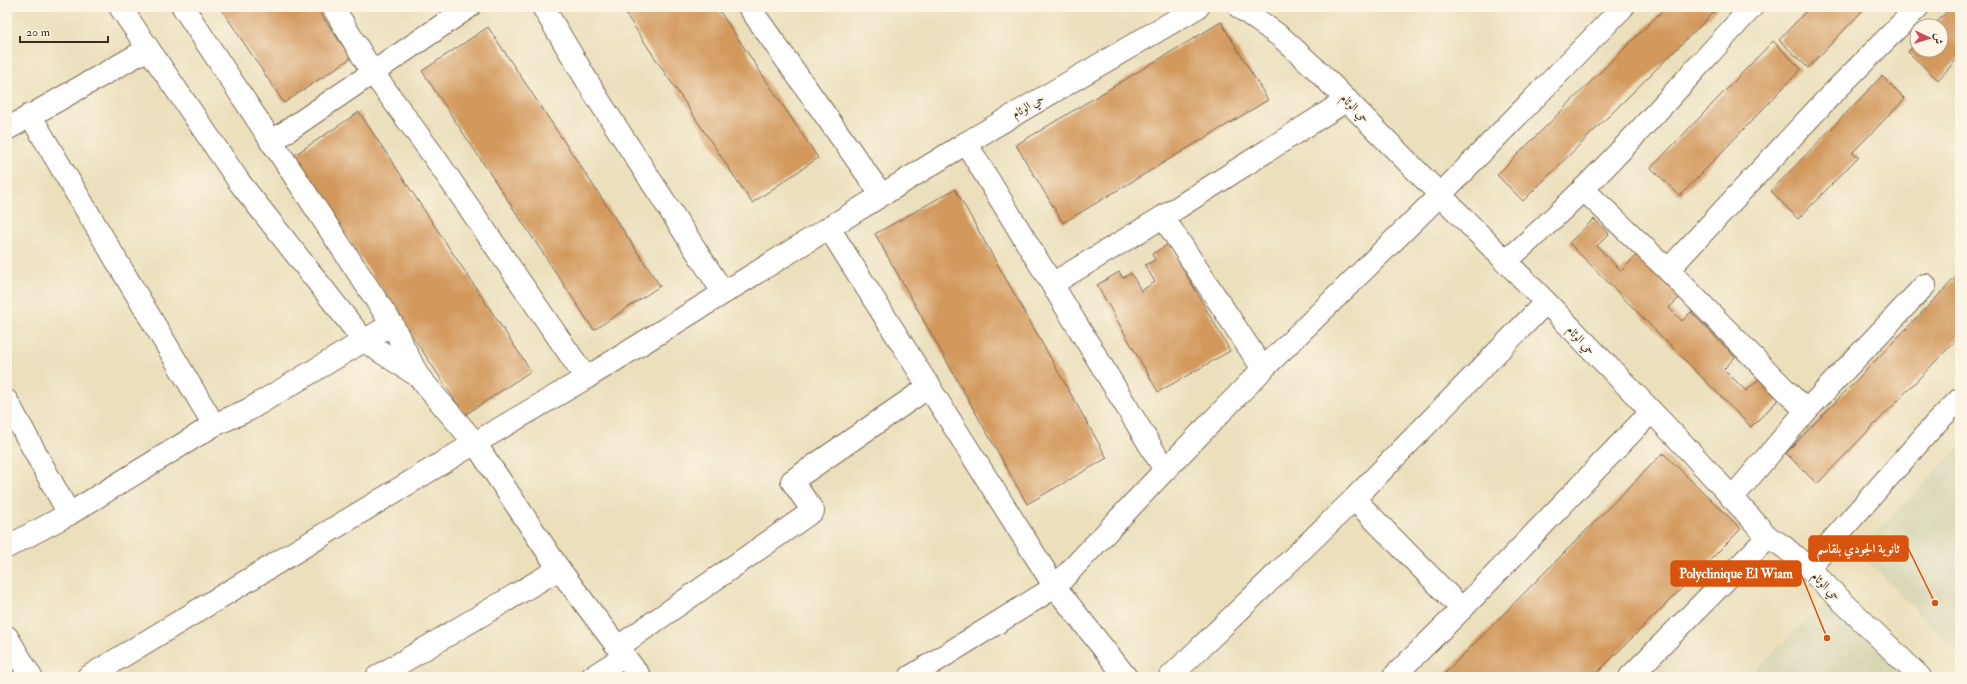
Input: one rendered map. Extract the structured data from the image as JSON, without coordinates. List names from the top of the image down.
{
  "streets": {
    "street": ["حي الوئام"]
  },
  "places": ["ثانوية الجودي بلقاسم", "Polyclinique El Wiam"],
  "scale_bar": "20 m",
  "north": "right"
}
